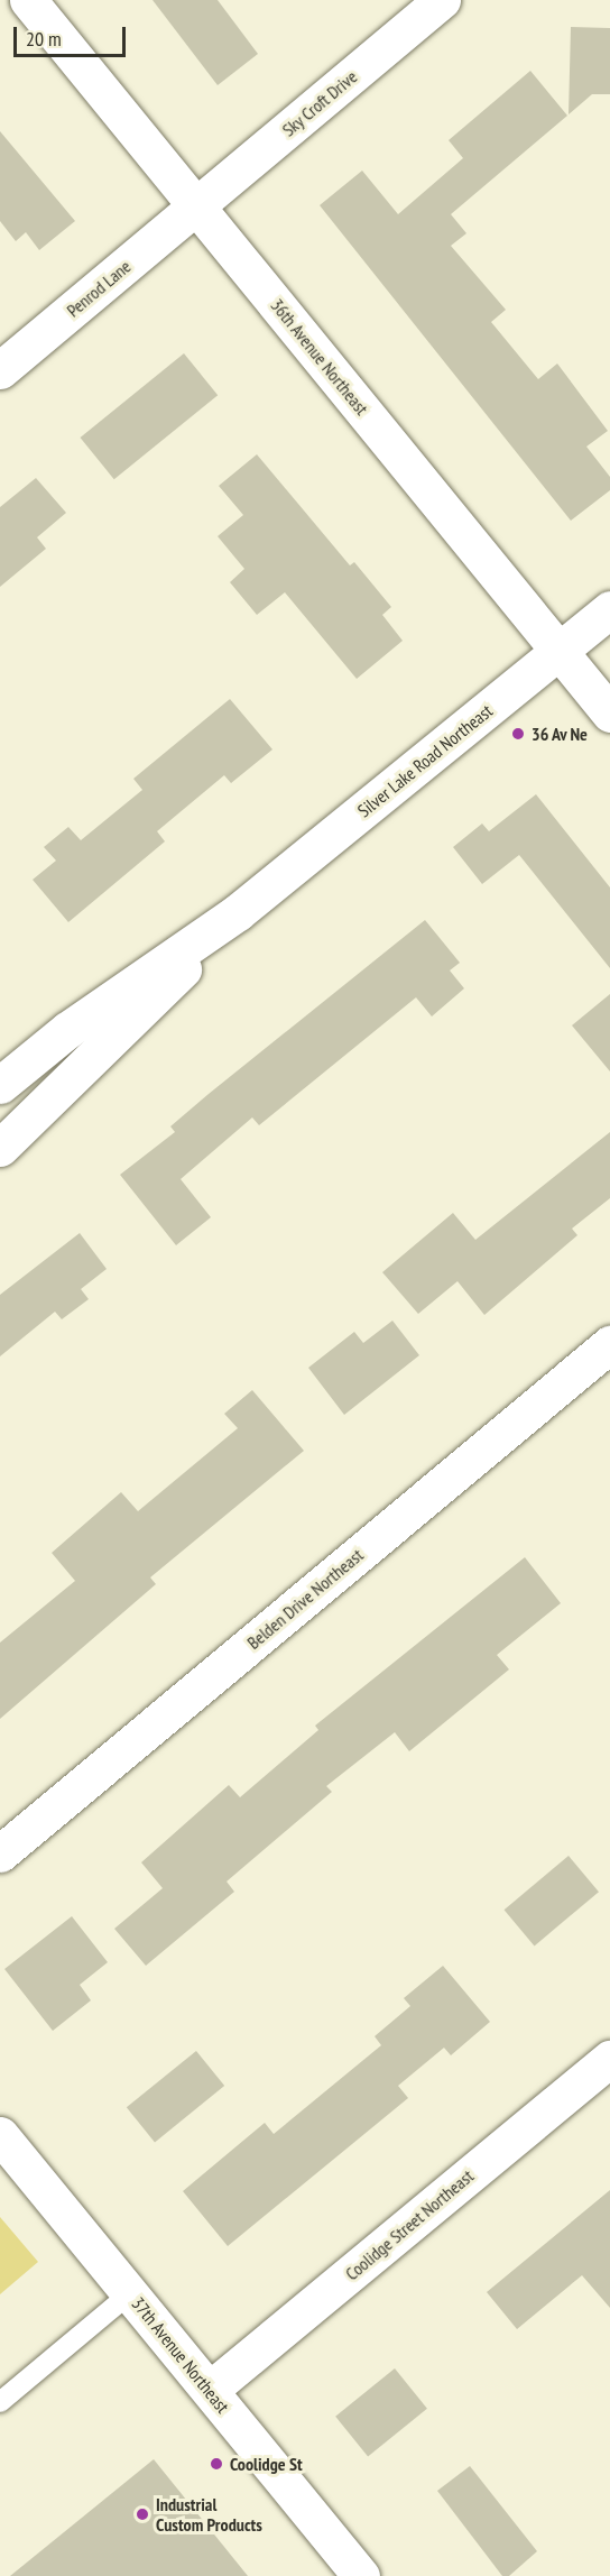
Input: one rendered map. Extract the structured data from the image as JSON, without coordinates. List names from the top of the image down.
{
  "streets": {
    "street": [
      "Sky Croft Drive",
      "Penrod Lane",
      "36th Avenue Northeast",
      "Silver Lake Road Northeast",
      "Belden Drive Northeast",
      "Coolidge Street Northeast",
      "37th Avenue Northeast"
    ]
  },
  "crossings": [
    ["Sky Croft Drive", "Penrod Lane"],
    ["Sky Croft Drive", "36th Avenue Northeast"],
    ["Penrod Lane", "36th Avenue Northeast"],
    ["36th Avenue Northeast", "Silver Lake Road Northeast"],
    ["Coolidge Street Northeast", "37th Avenue Northeast"]
  ],
  "places": ["36 Av Ne", "Coolidge St", "Industrial Custom Products"],
  "scale_bar": "20 m"
}
